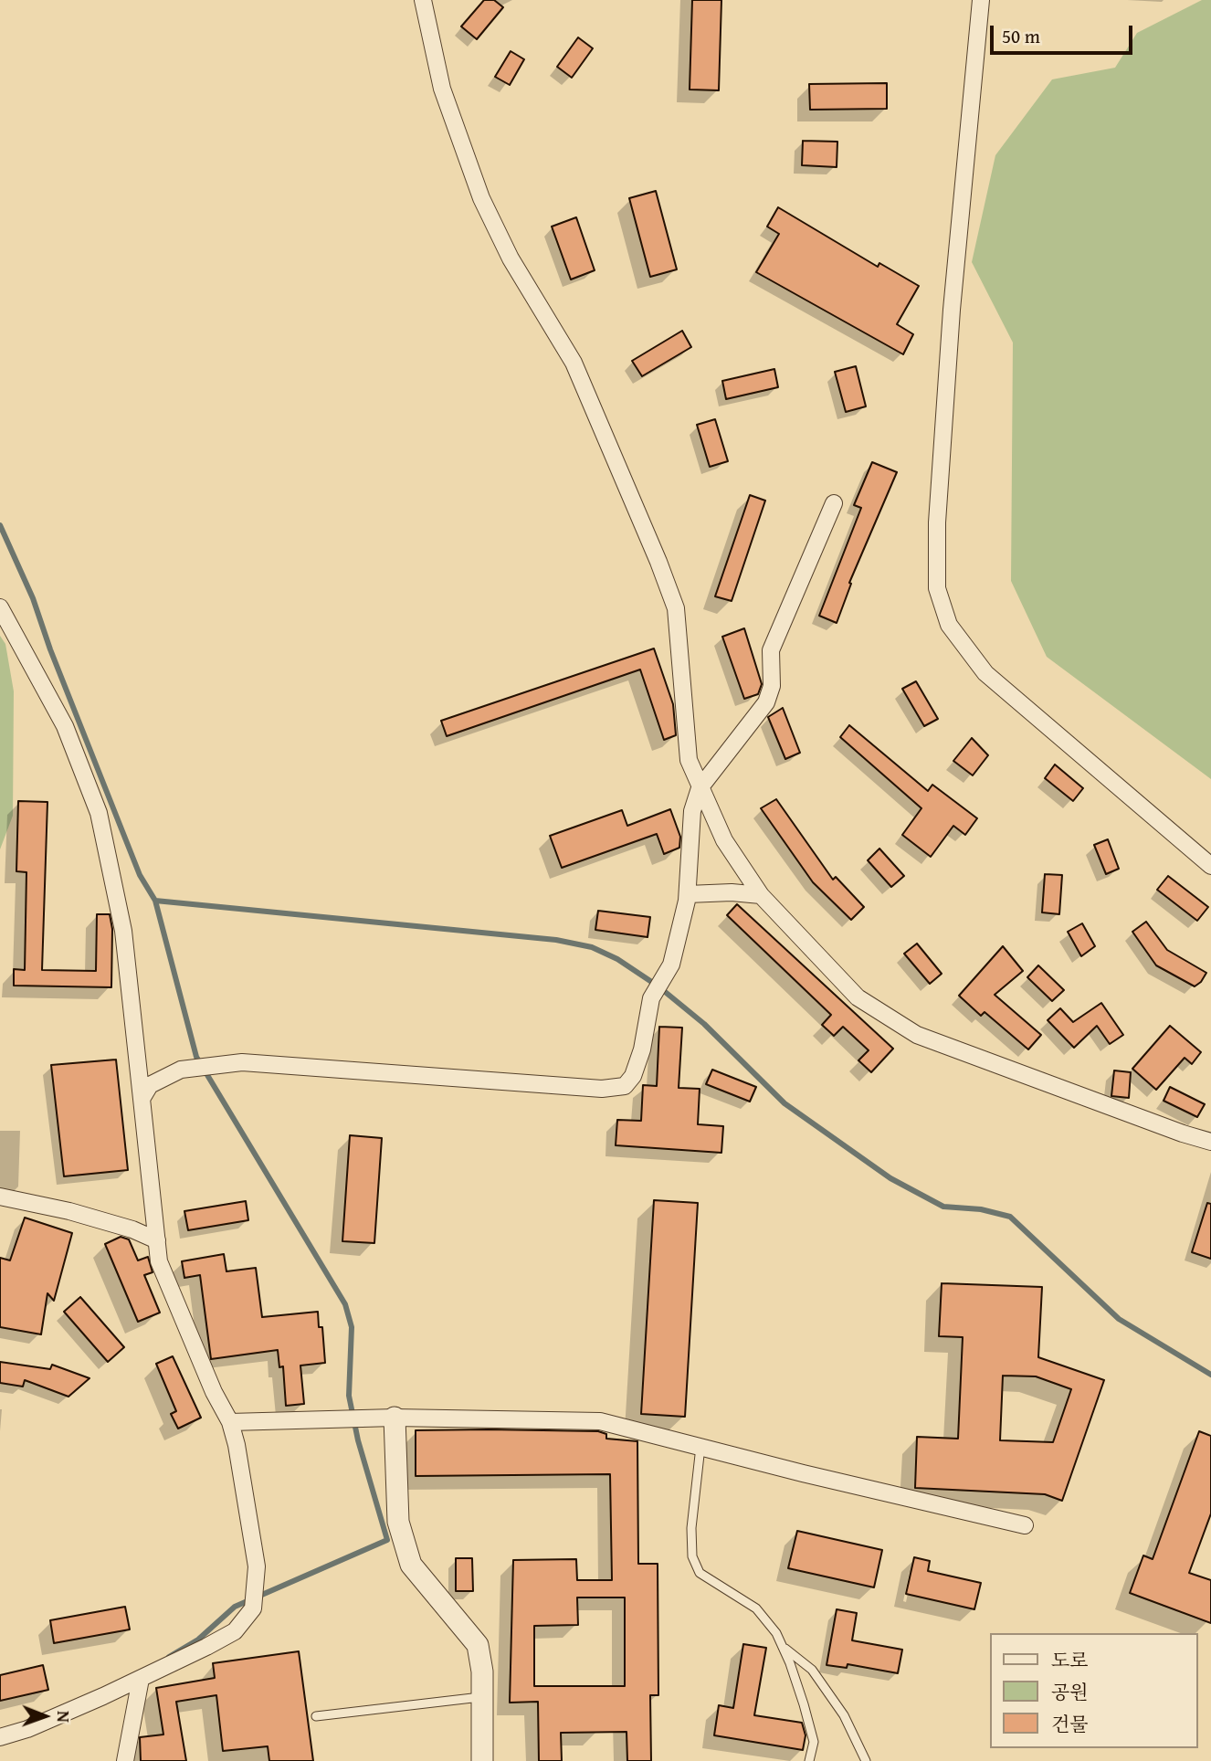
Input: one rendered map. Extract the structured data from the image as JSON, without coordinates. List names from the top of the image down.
{
  "legend": ["도로", "공원", "건물"],
  "scale_bar": "50 m",
  "north": "right"
}
